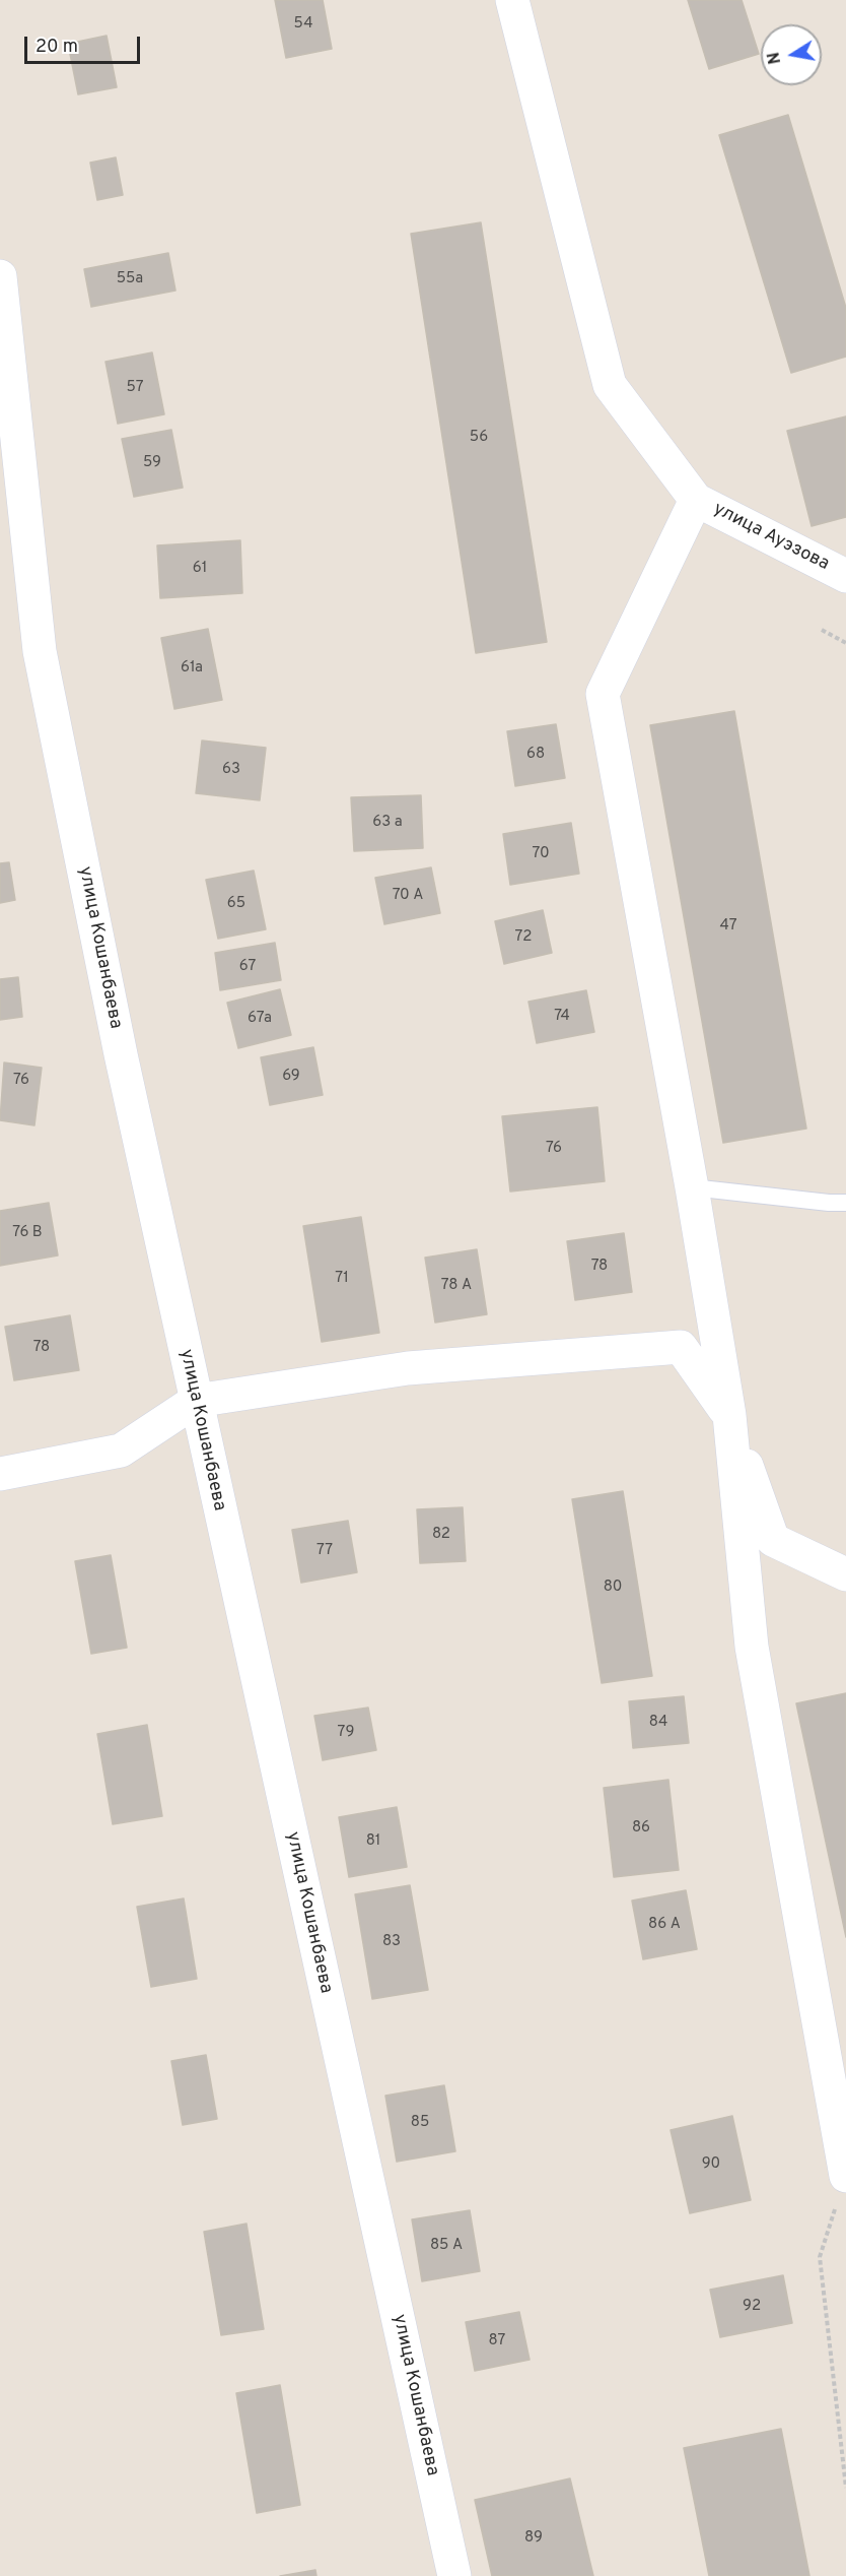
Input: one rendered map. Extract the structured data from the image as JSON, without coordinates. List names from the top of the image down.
{
  "streets": {
    "street": ["улица Ауэзова", "улица Кошанбаева"]
  },
  "house_numbers": [
    "54",
    "55а",
    "57",
    "56",
    "59",
    "61",
    "61а",
    "68",
    "63",
    "63 а",
    "70",
    "70 А",
    "65",
    "47",
    "72",
    "67",
    "74",
    "67а",
    "69",
    "76",
    "76",
    "76 В",
    "78",
    "71",
    "78 А",
    "78",
    "82",
    "77",
    "80",
    "84",
    "79",
    "86",
    "81",
    "86 А",
    "83",
    "85",
    "90",
    "85 А",
    "92",
    "87",
    "89"
  ],
  "scale_bar": "20 m",
  "north": "left"
}
